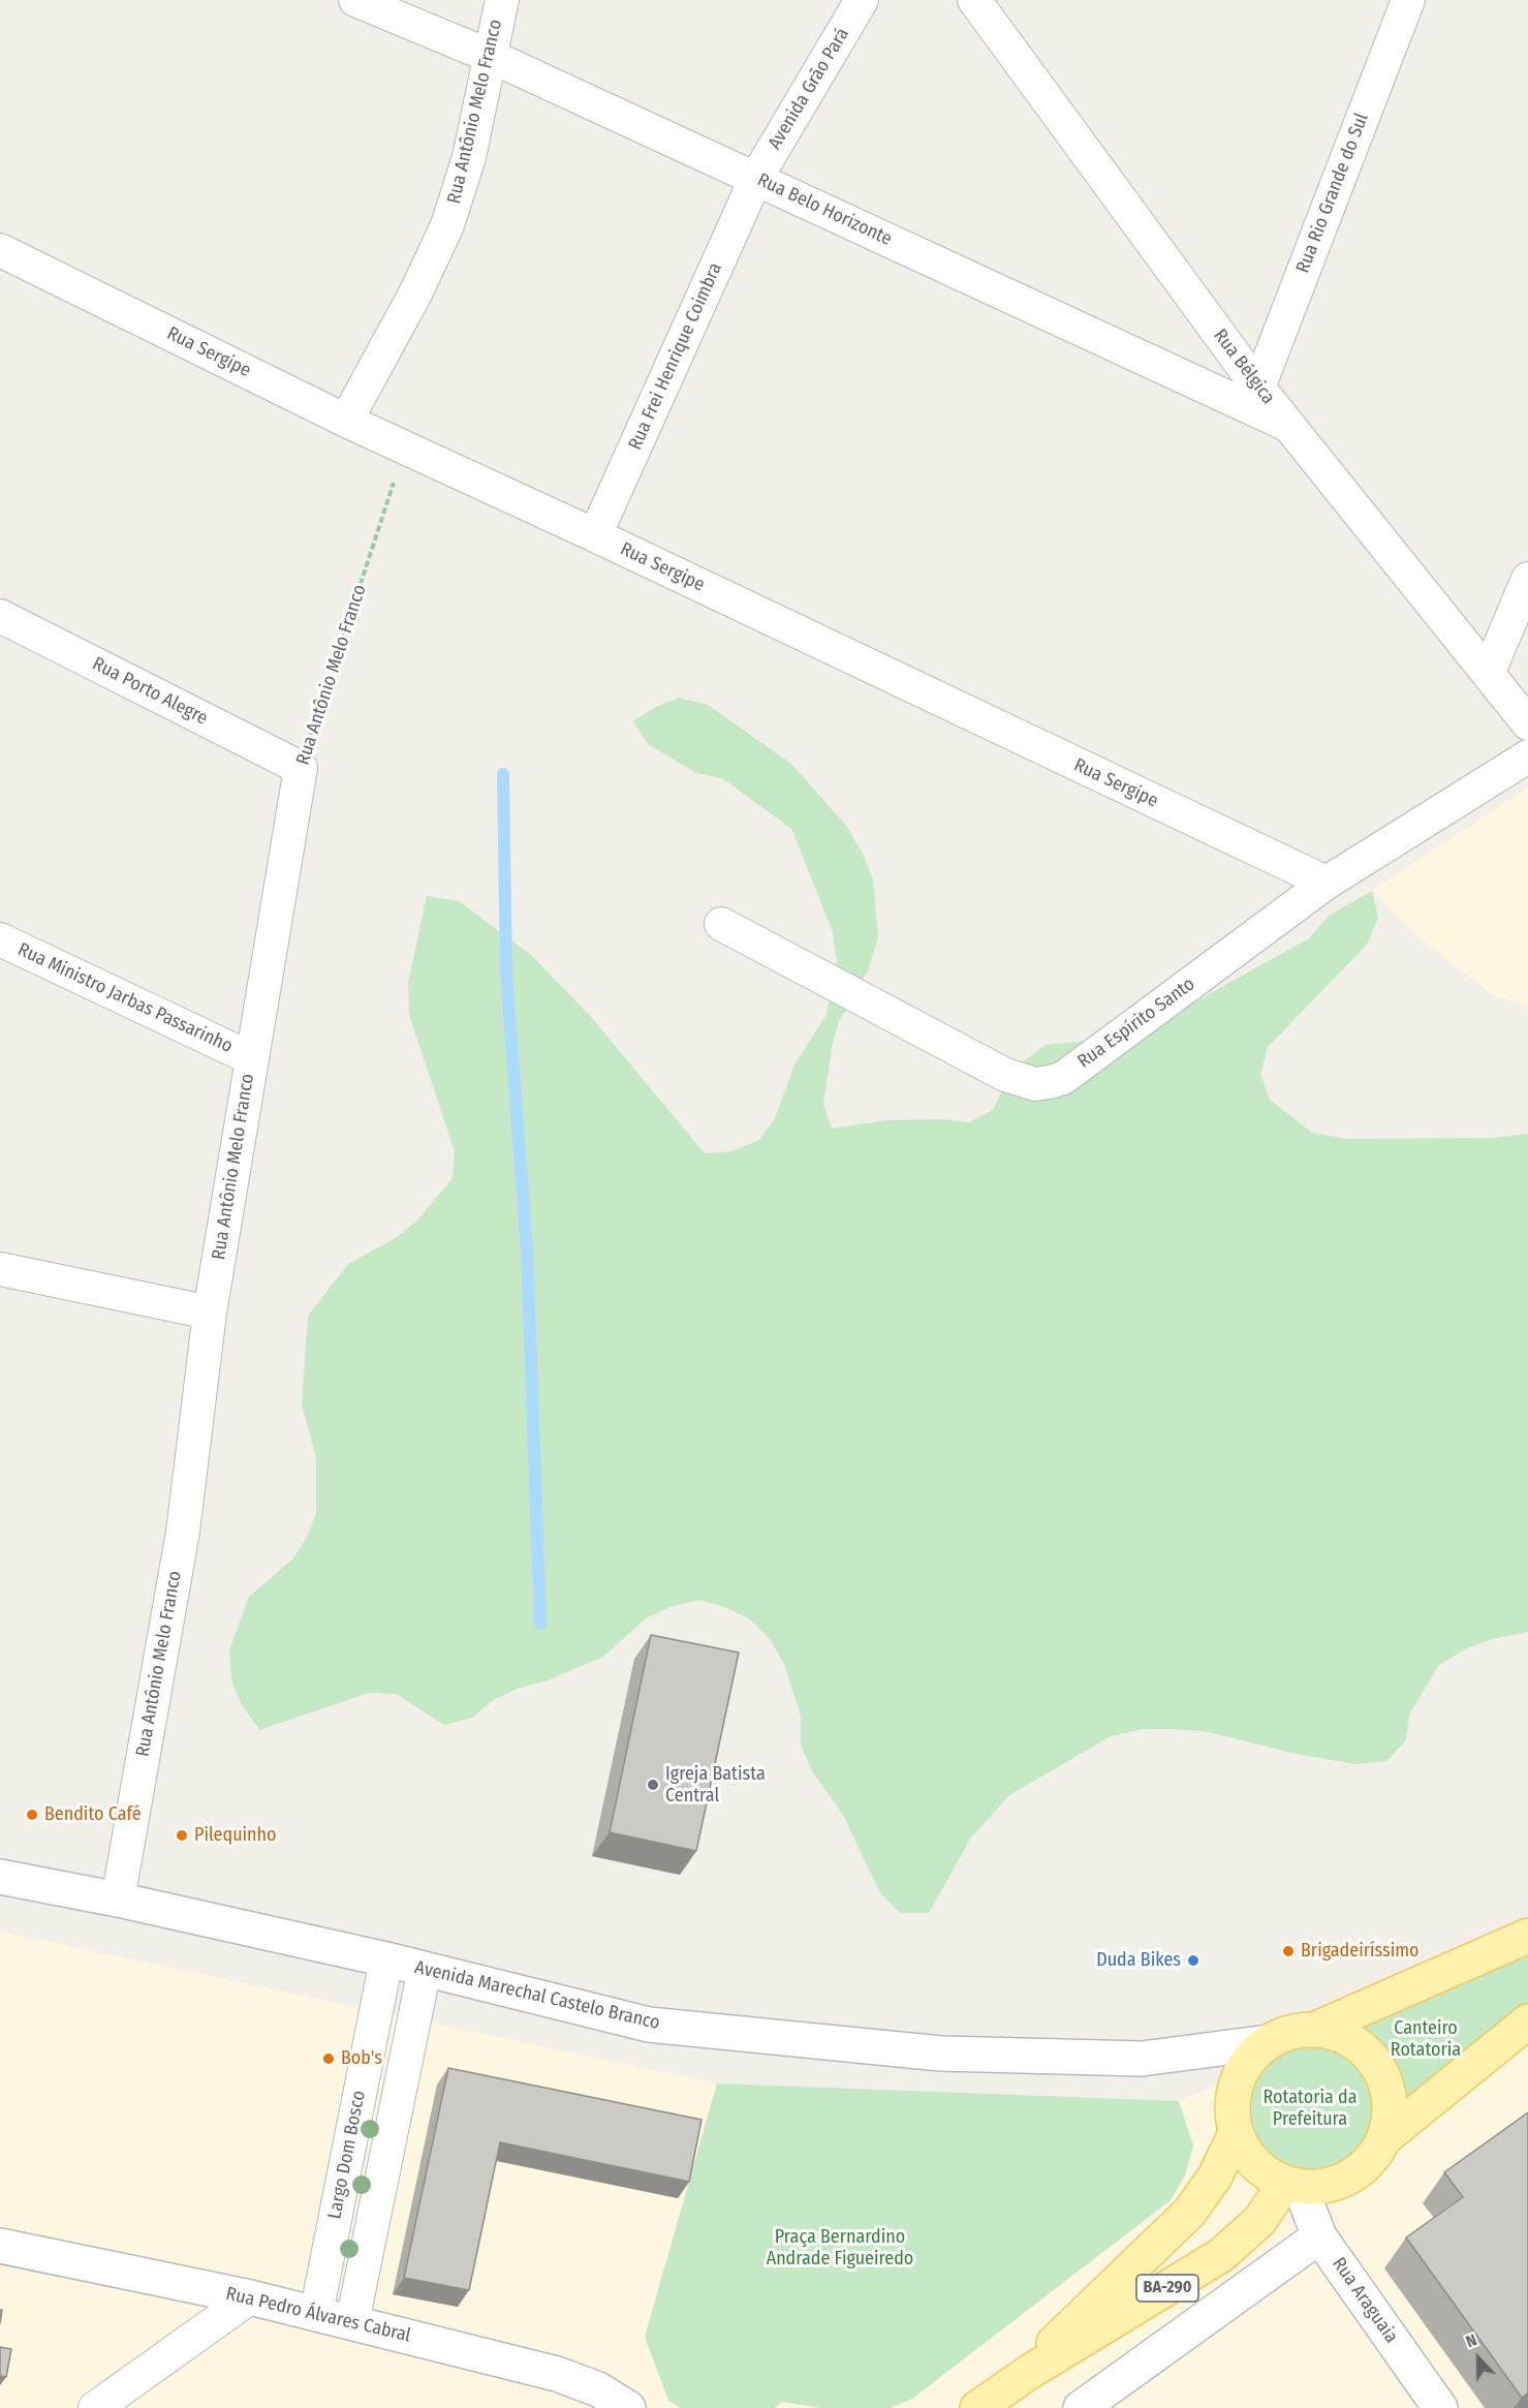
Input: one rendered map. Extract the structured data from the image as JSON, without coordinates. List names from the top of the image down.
{
  "streets": {
    "main road": ["BA-290"],
    "street": [
      "Avenida Grão Pará",
      "Rua Antônio Melo Franco",
      "Rua Rio Grande do Sul",
      "Rua Belo Horizonte",
      "Rua Sergipe",
      "Rua Frei Henrique Coimbra",
      "Rua Bélgica",
      "Rua Porto Alegre",
      "Rua Ministro Jarbas Passarinho",
      "Rua Espírito Santo",
      "Avenida Marechal Castelo Branco",
      "Largo Dom Bosco",
      "Rua Araguaia",
      "Rua Pedro Álvares Cabral"
    ]
  },
  "crossings": [
    ["Avenida Grão Pará", "Rua Belo Horizonte"],
    ["Avenida Grão Pará", "Rua Frei Henrique Coimbra"],
    ["Rua Antônio Melo Franco", "Rua Belo Horizonte"],
    ["Rua Antônio Melo Franco", "Rua Sergipe"],
    ["Rua Antônio Melo Franco", "Rua Porto Alegre"],
    ["Rua Antônio Melo Franco", "Rua Ministro Jarbas Passarinho"],
    ["Rua Antônio Melo Franco", "Avenida Marechal Castelo Branco"],
    ["Rua Rio Grande do Sul", "Rua Bélgica"],
    ["Rua Belo Horizonte", "Rua Frei Henrique Coimbra"],
    ["Rua Belo Horizonte", "Rua Bélgica"],
    ["Rua Sergipe", "Rua Frei Henrique Coimbra"],
    ["Rua Sergipe", "Rua Espírito Santo"],
    ["Avenida Marechal Castelo Branco", "Largo Dom Bosco"],
    ["Avenida Marechal Castelo Branco", "BA-290"],
    ["Avenida Marechal Castelo Branco", "Rua Araguaia"],
    ["Largo Dom Bosco", "Rua Pedro Álvares Cabral"],
    ["BA-290", "Rua Araguaia"]
  ],
  "parks": ["Canteiro Rotatoria", "Rotatoria da Prefeitura", "Praça Bernardino Andrade Figueiredo"],
  "places": [
    "Igreja Batista Central",
    "Bendito Café",
    "Pilequinho",
    "Brigadeiríssimo",
    "Duda Bikes",
    "Bob's"
  ],
  "north": "top"
}
